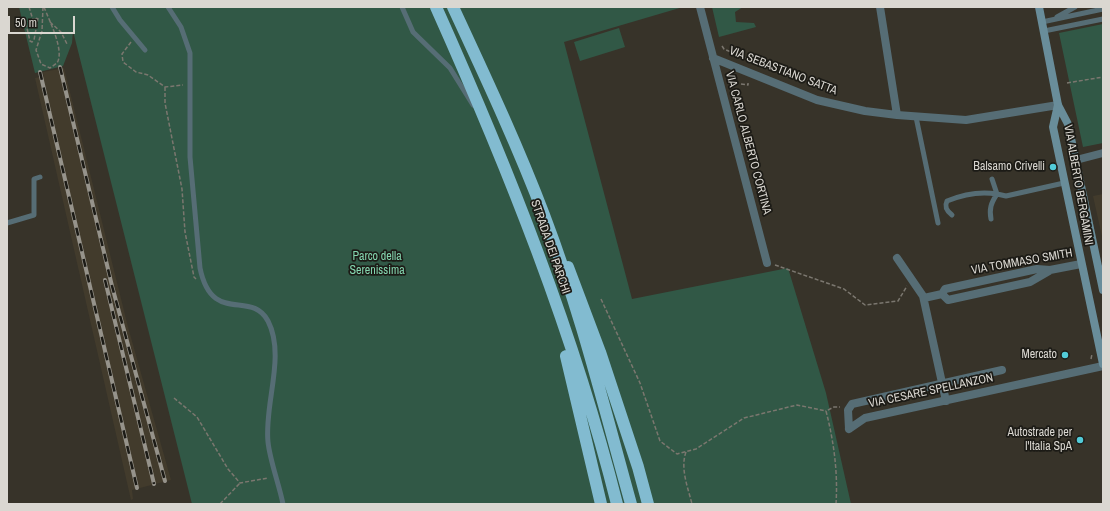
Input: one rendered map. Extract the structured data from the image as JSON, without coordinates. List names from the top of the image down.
{
  "streets": {
    "highway": ["STRADA DEI PARCHI"],
    "street": [
      "VIA SEBASTIANO SATTA",
      "VIA CARLO ALBERTO CORTINA",
      "VIA ALBERTO BERGAMINI",
      "VIA TOMMASO SMITH",
      "VIA CESARE SPELLANZON"
    ]
  },
  "crossings": [
    ["VIA SEBASTIANO SATTA", "VIA CARLO ALBERTO CORTINA"],
    ["VIA SEBASTIANO SATTA", "VIA ALBERTO BERGAMINI"],
    ["VIA ALBERTO BERGAMINI", "VIA TOMMASO SMITH"],
    ["VIA ALBERTO BERGAMINI", "VIA CESARE SPELLANZON"]
  ],
  "parks": ["Parco della Serenissima"],
  "places": ["Balsamo Crivelli", "Mercato", "Autostrade per l'Italia SpA"],
  "scale_bar": "50 m"
}
